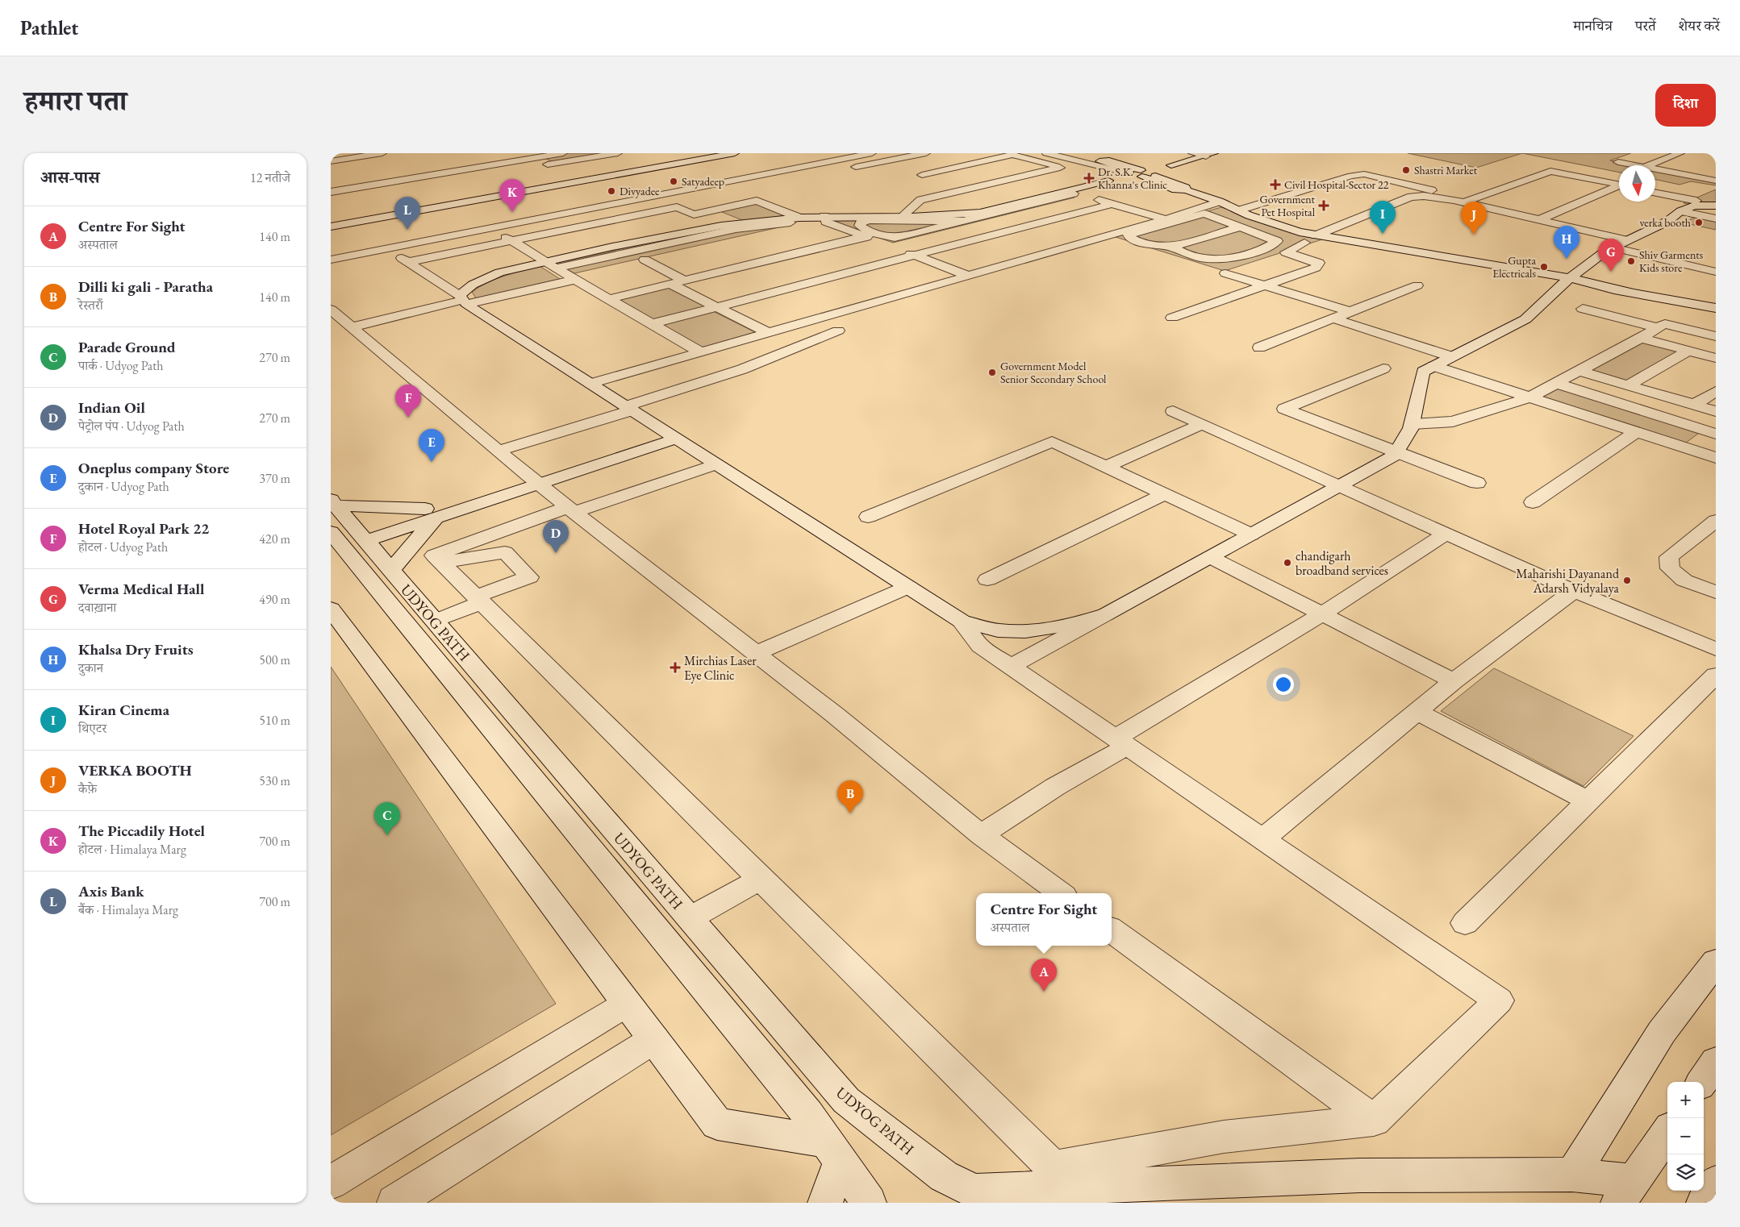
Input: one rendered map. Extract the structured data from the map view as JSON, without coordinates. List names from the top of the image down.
{
  "streets": {
    "street": ["UDYOG PATH"]
  },
  "places": {
    "other": [
      "Shastri Market",
      "Satyadeep",
      "Divyadee",
      "verka booth",
      "Shiv Garments Kids store",
      "Gupta Electricals",
      "Government Model Senior Secondary School",
      "chandigarh broadband services",
      "Maharishi Dayanand Adarsh Vidyalaya"
    ],
    "health": [
      "Dr. S.K. Khanna's Clinic",
      "Civil Hospital-Sector 22",
      "Government Pet Hospital",
      "Mirchias Laser Eye Clinic"
    ]
  },
  "north": "bottom",
  "page": {
    "header": "Pathlet",
    "nav": ["मानचित्र", "परतें", "शेयर करें"],
    "title": "हमारा पता",
    "buttons": "दिशा",
    "heading": ["आस-पास", "12 नतीजे"],
    "pins": [
      "K",
      "L",
      "I",
      "J",
      "H",
      "G",
      "F",
      "E",
      "D",
      "B",
      "C",
      "A"
    ],
    "list": [
      {
        "mark": "A",
        "name": "Centre For Sight",
        "note": "अस्पताल",
        "value": "140 m"
      },
      {
        "mark": "B",
        "name": "Dilli ki gali - Paratha",
        "note": "रेस्तराँ",
        "value": "140 m"
      },
      {
        "mark": "C",
        "name": "Parade Ground",
        "note": "पार्क · Udyog Path",
        "value": "270 m"
      },
      {
        "mark": "D",
        "name": "Indian Oil",
        "note": "पेट्रोल पंप · Udyog Path",
        "value": "270 m"
      },
      {
        "mark": "E",
        "name": "Oneplus company Store",
        "note": "दुकान · Udyog Path",
        "value": "370 m"
      },
      {
        "mark": "F",
        "name": "Hotel Royal Park 22",
        "note": "होटल · Udyog Path",
        "value": "420 m"
      },
      {
        "mark": "G",
        "name": "Verma Medical Hall",
        "note": "दवाख़ाना",
        "value": "490 m"
      },
      {
        "mark": "H",
        "name": "Khalsa Dry Fruits",
        "note": "दुकान",
        "value": "500 m"
      },
      {
        "mark": "I",
        "name": "Kiran Cinema",
        "note": "थिएटर",
        "value": "510 m"
      },
      {
        "mark": "J",
        "name": "VERKA BOOTH",
        "note": "कैफ़े",
        "value": "530 m"
      },
      {
        "mark": "K",
        "name": "The Piccadily Hotel",
        "note": "होटल · Himalaya Marg",
        "value": "700 m"
      },
      {
        "mark": "L",
        "name": "Axis Bank",
        "note": "बैंक · Himalaya Marg",
        "value": "700 m"
      }
    ],
    "popup": ["Centre For Sight", "अस्पताल"],
    "map_buttons": ["+", "−"]
  }
}
